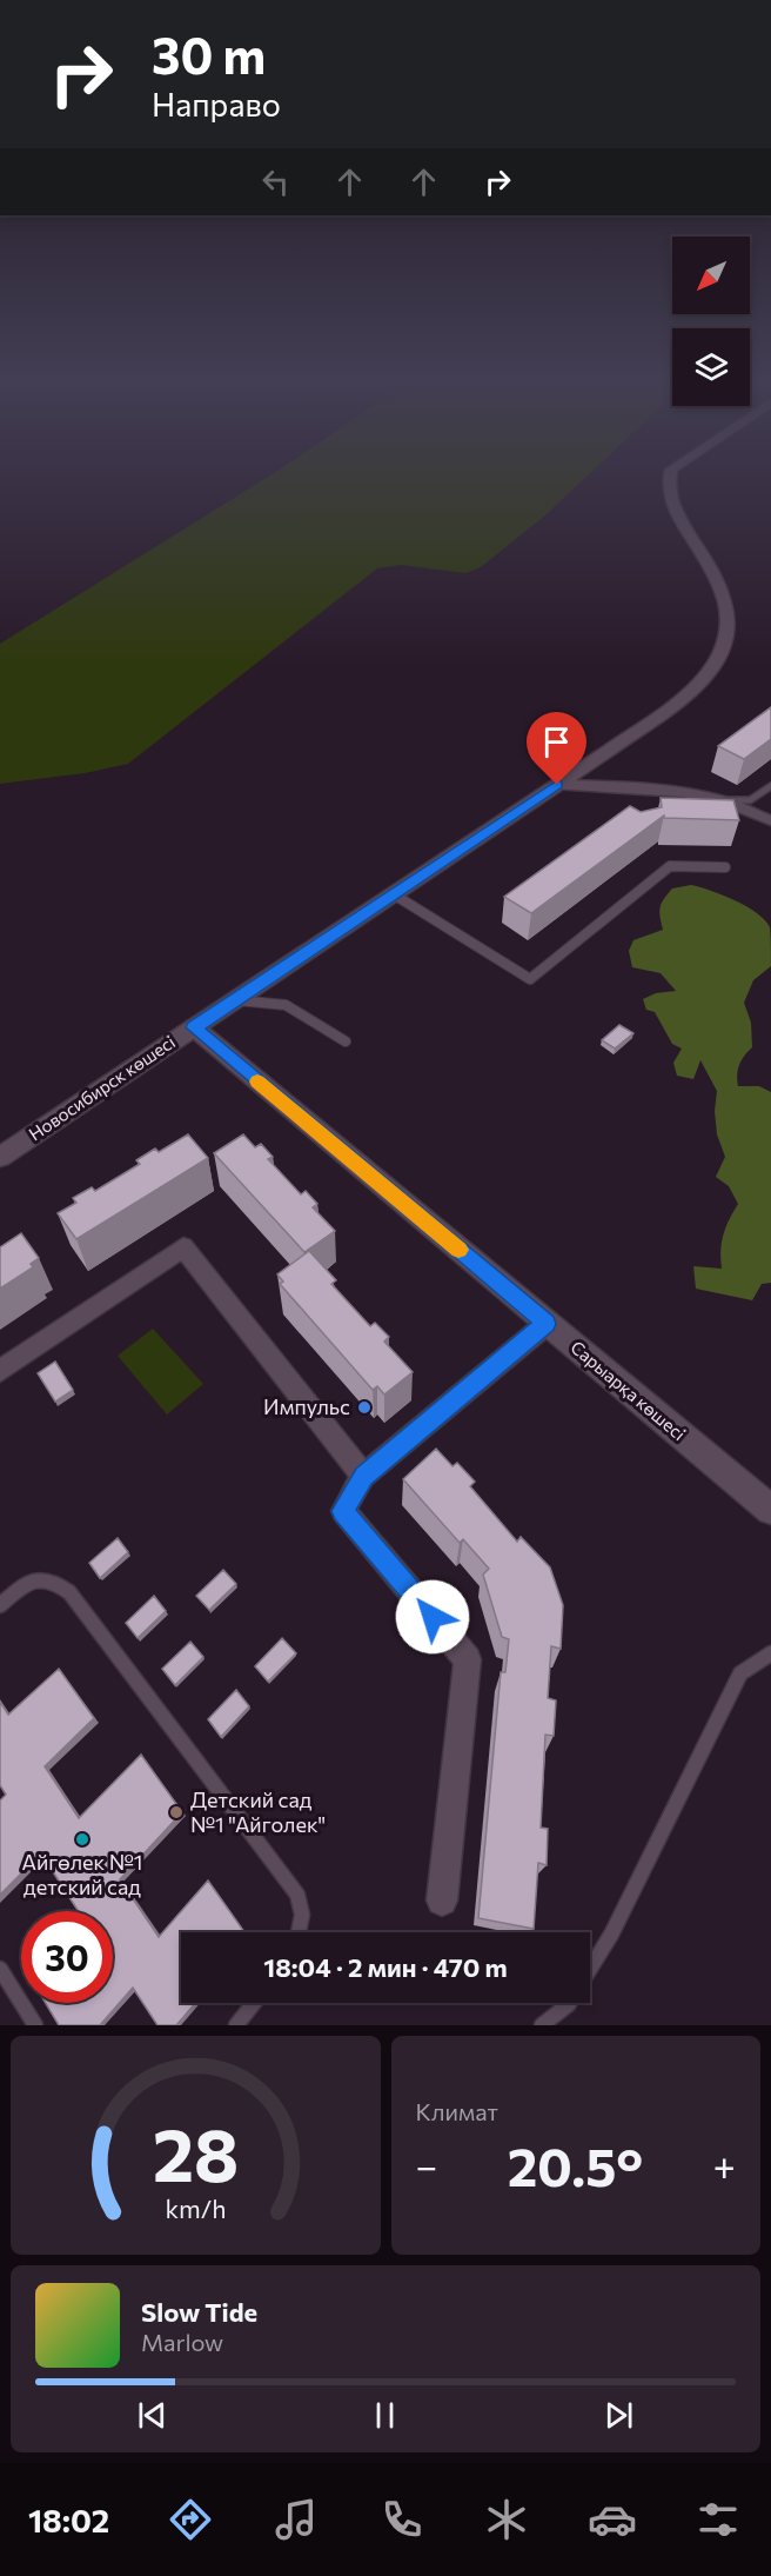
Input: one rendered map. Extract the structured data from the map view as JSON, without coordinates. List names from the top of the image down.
{
  "streets": {
    "main road": ["Новосибирск көшесі", "Сарыарқа көшесі"]
  },
  "crossings": [
    ["Новосибирск көшесі", "Сарыарқа көшесі"]
  ],
  "places": ["Импульс", "Детский сад №1 \"Айголек\"", "Айгөлек №1 детский сад"],
  "north": "bottom left",
  "page": {
    "turn": ["30 m", "Направо"],
    "limit": "30",
    "trip": "18:04 · 2 мин · 470 m",
    "tile": "Климат",
    "heat": ["−", "20.5°", "+"],
    "song": ["Slow Tide", "Marlow"],
    "tabs": "18:02",
    "gauge": ["28", "km/h"]
  }
}
